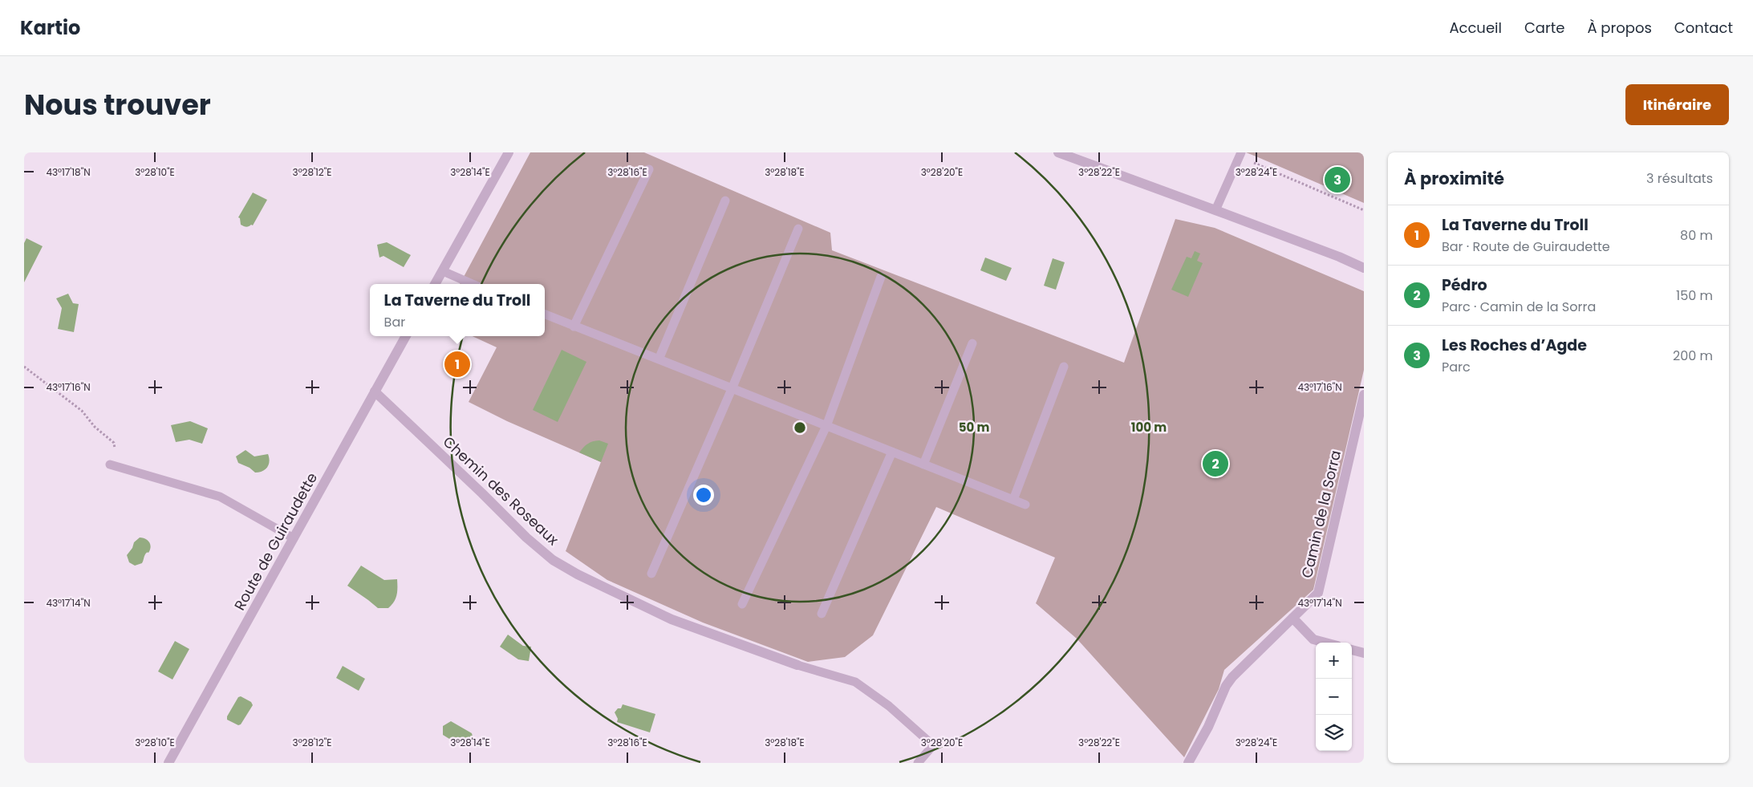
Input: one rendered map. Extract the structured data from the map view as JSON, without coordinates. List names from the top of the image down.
{
  "streets": {
    "street": ["Chemin des Roseaux", "Camin de la Sorra", "Route de Guiraudette"]
  },
  "crossings": [
    ["Chemin des Roseaux", "Route de Guiraudette"]
  ],
  "page": {
    "header": "Kartio",
    "nav": [
      "Accueil",
      "Carte",
      "À propos",
      "Contact"
    ],
    "title": "Nous trouver",
    "buttons": "Itinéraire",
    "heading": ["À proximité", "3 résultats"],
    "pins": ["3", "1", "2"],
    "list": [
      {
        "mark": "1",
        "name": "La Taverne du Troll",
        "note": "Bar · Route de Guiraudette",
        "value": "80 m"
      },
      {
        "mark": "2",
        "name": "Pédro",
        "note": "Parc · Camin de la Sorra",
        "value": "150 m"
      },
      {
        "mark": "3",
        "name": "Les Roches d’Agde",
        "note": "Parc",
        "value": "200 m"
      }
    ],
    "popup": ["La Taverne du Troll", "Bar"],
    "map_buttons": ["+", "−"]
  },
  "coordinates": [
    "43°17'18\"N",
    "3°28'10\"E",
    "3°28'12\"E",
    "3°28'14\"E",
    "3°28'16\"E",
    "3°28'18\"E",
    "3°28'20\"E",
    "3°28'22\"E",
    "3°28'24\"E",
    "43°17'16\"N",
    "43°17'14\"N"
  ],
  "rings": ["50 m", "100 m"]
}
